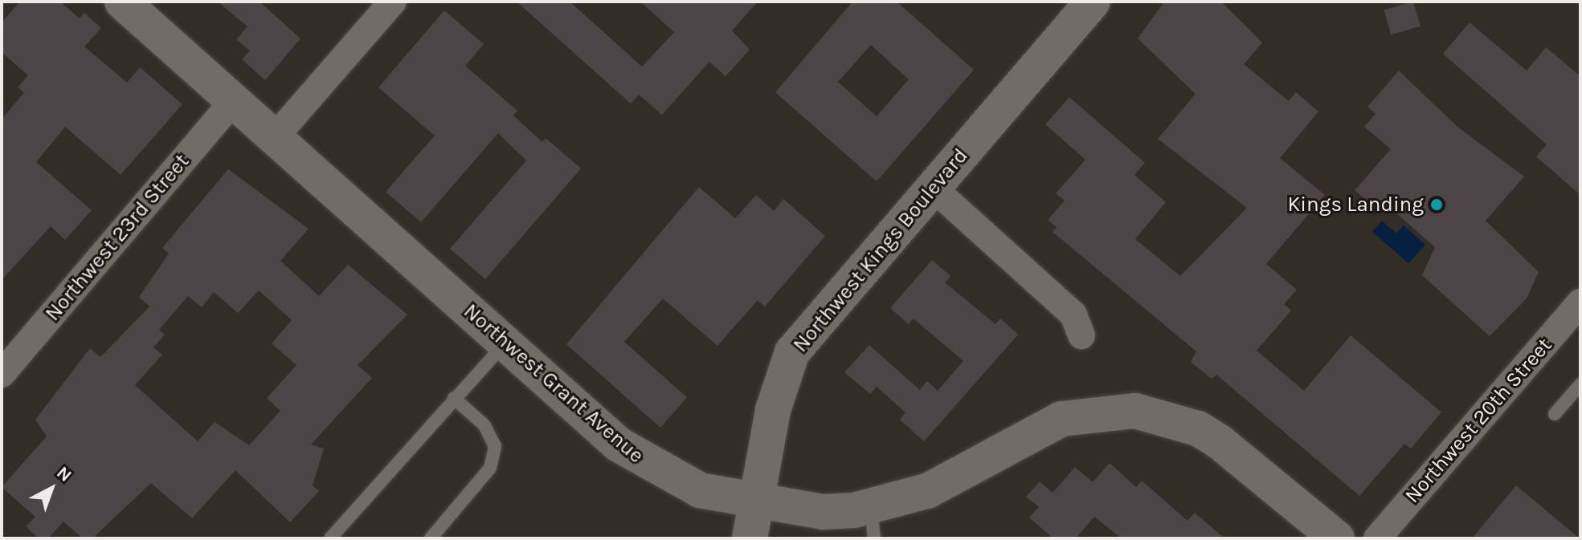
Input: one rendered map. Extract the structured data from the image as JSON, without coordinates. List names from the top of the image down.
{
  "streets": {
    "main road": ["Northwest Kings Boulevard", "Northwest Grant Avenue"],
    "street": ["Northwest 23rd Street", "Northwest 20th Street"]
  },
  "crossings": [
    ["Northwest 23rd Street", "Northwest Grant Avenue"],
    ["Northwest Kings Boulevard", "Northwest Grant Avenue"]
  ],
  "places": ["Kings Landing"],
  "north": "top right"
}
